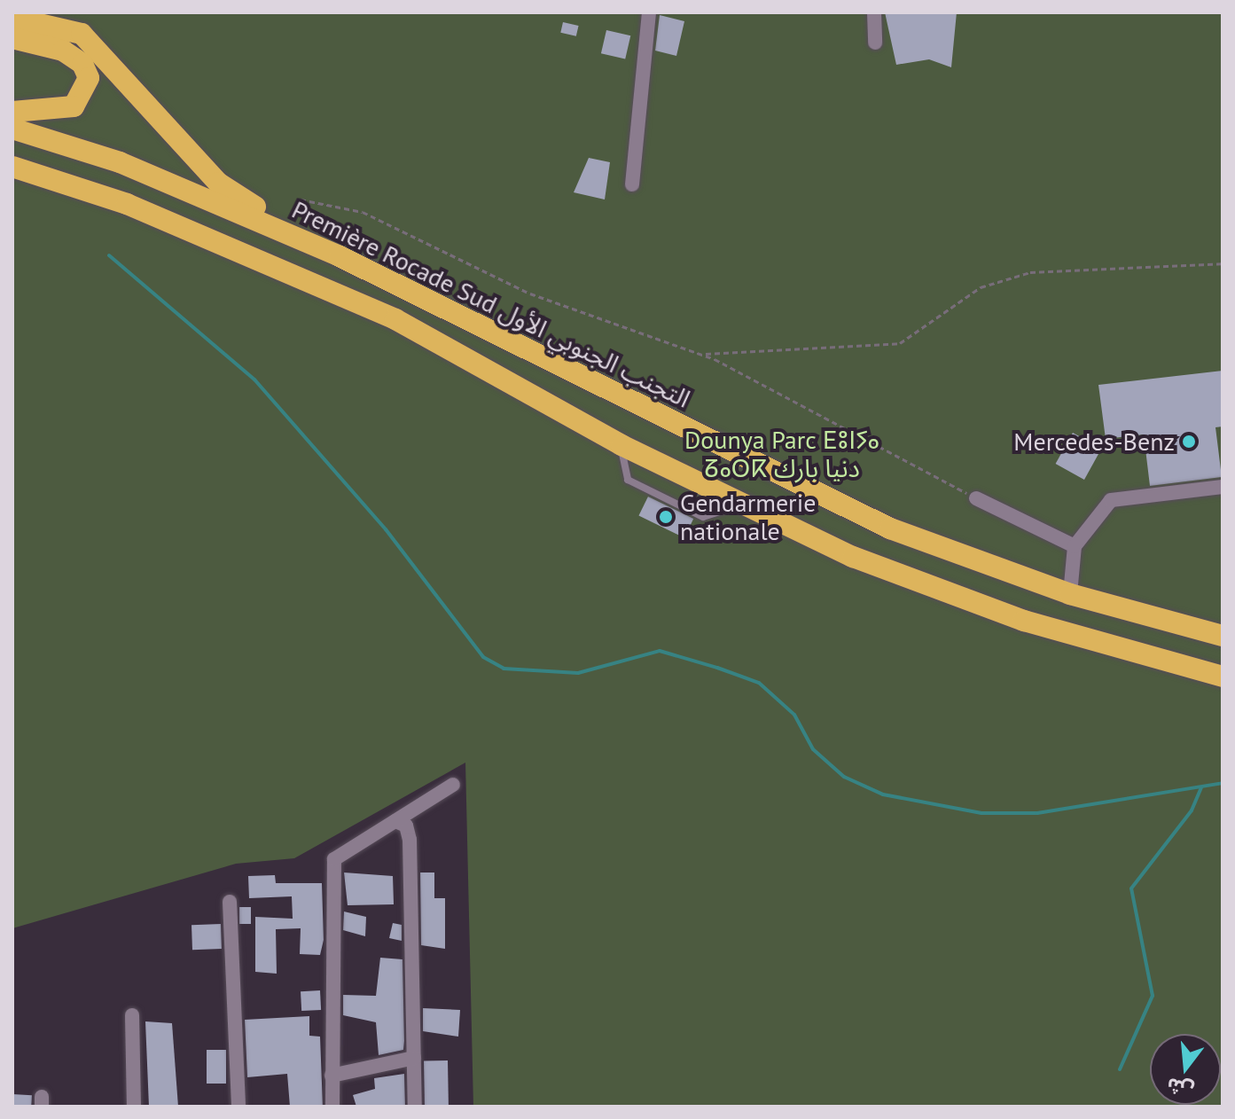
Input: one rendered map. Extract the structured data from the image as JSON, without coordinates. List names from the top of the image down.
{
  "streets": {
    "highway": ["Première Rocade Sud التجنب الجنوبي الأول"]
  },
  "parks": ["Dounya Parc ⴹⵓⵏⵢⴰ ⵒⴰⵔⴽ دنيا بارك"],
  "places": ["Mercedes-Benz", "Gendarmerie nationale"],
  "north": "bottom"
}
